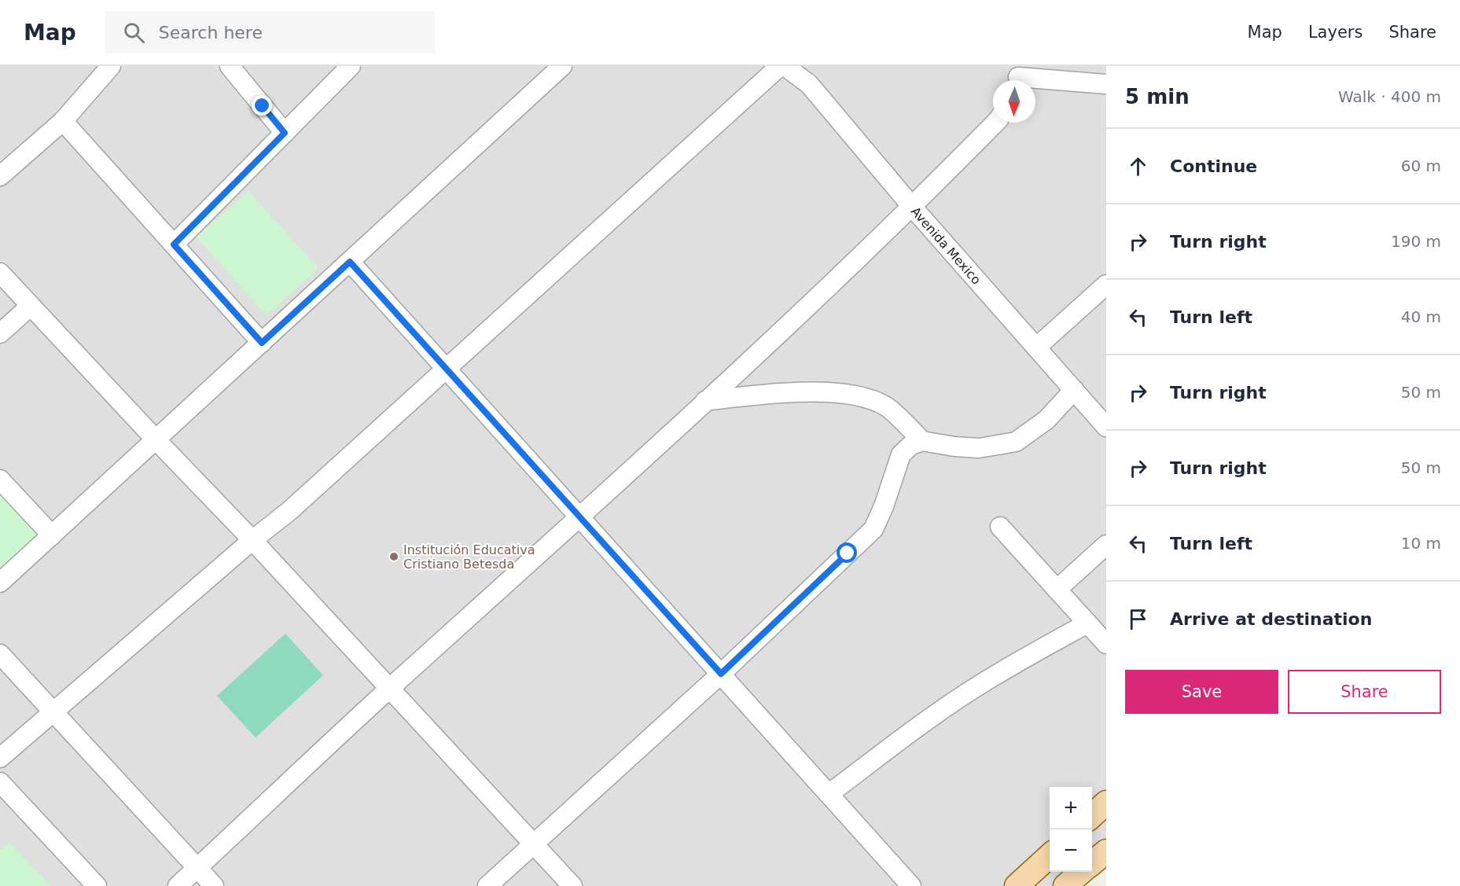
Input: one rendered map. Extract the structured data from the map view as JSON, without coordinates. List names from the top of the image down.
{
  "streets": {
    "street": ["Avenida Mexico"]
  },
  "places": ["Institución Educativa Cristiano Betesda"],
  "north": "bottom",
  "page": {
    "header": "Map",
    "search": "Search here",
    "nav": ["Map", "Layers", "Share"],
    "heading": ["5 min", "Walk · 400 m"],
    "list": [
      ["Continue", "60 m"],
      ["Turn right", "190 m"],
      ["Turn left", "40 m"],
      ["Turn right", "50 m"],
      ["Turn right", "50 m"],
      ["Turn left", "10 m"],
      "Arrive at destination"
    ],
    "buttons": ["Save", "Share"],
    "map_buttons": ["+", "−"]
  }
}
